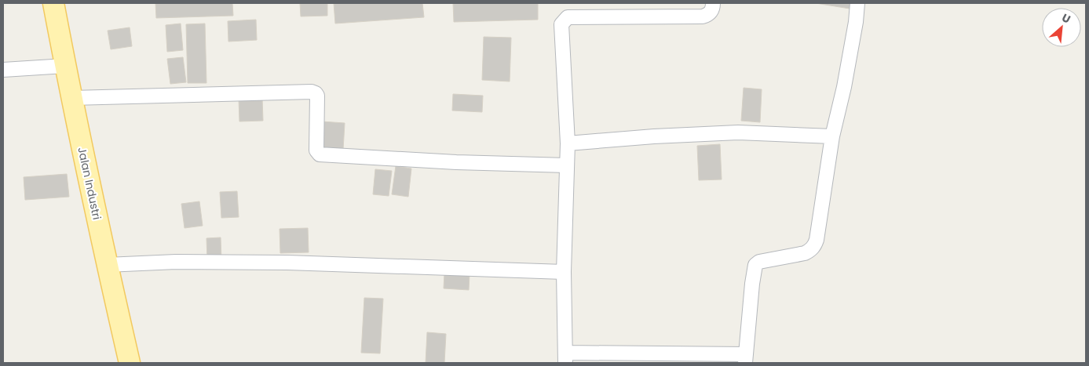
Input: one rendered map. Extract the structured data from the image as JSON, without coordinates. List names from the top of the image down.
{
  "streets": {
    "main road": ["Jalan Industri"]
  },
  "north": "top right"
}
